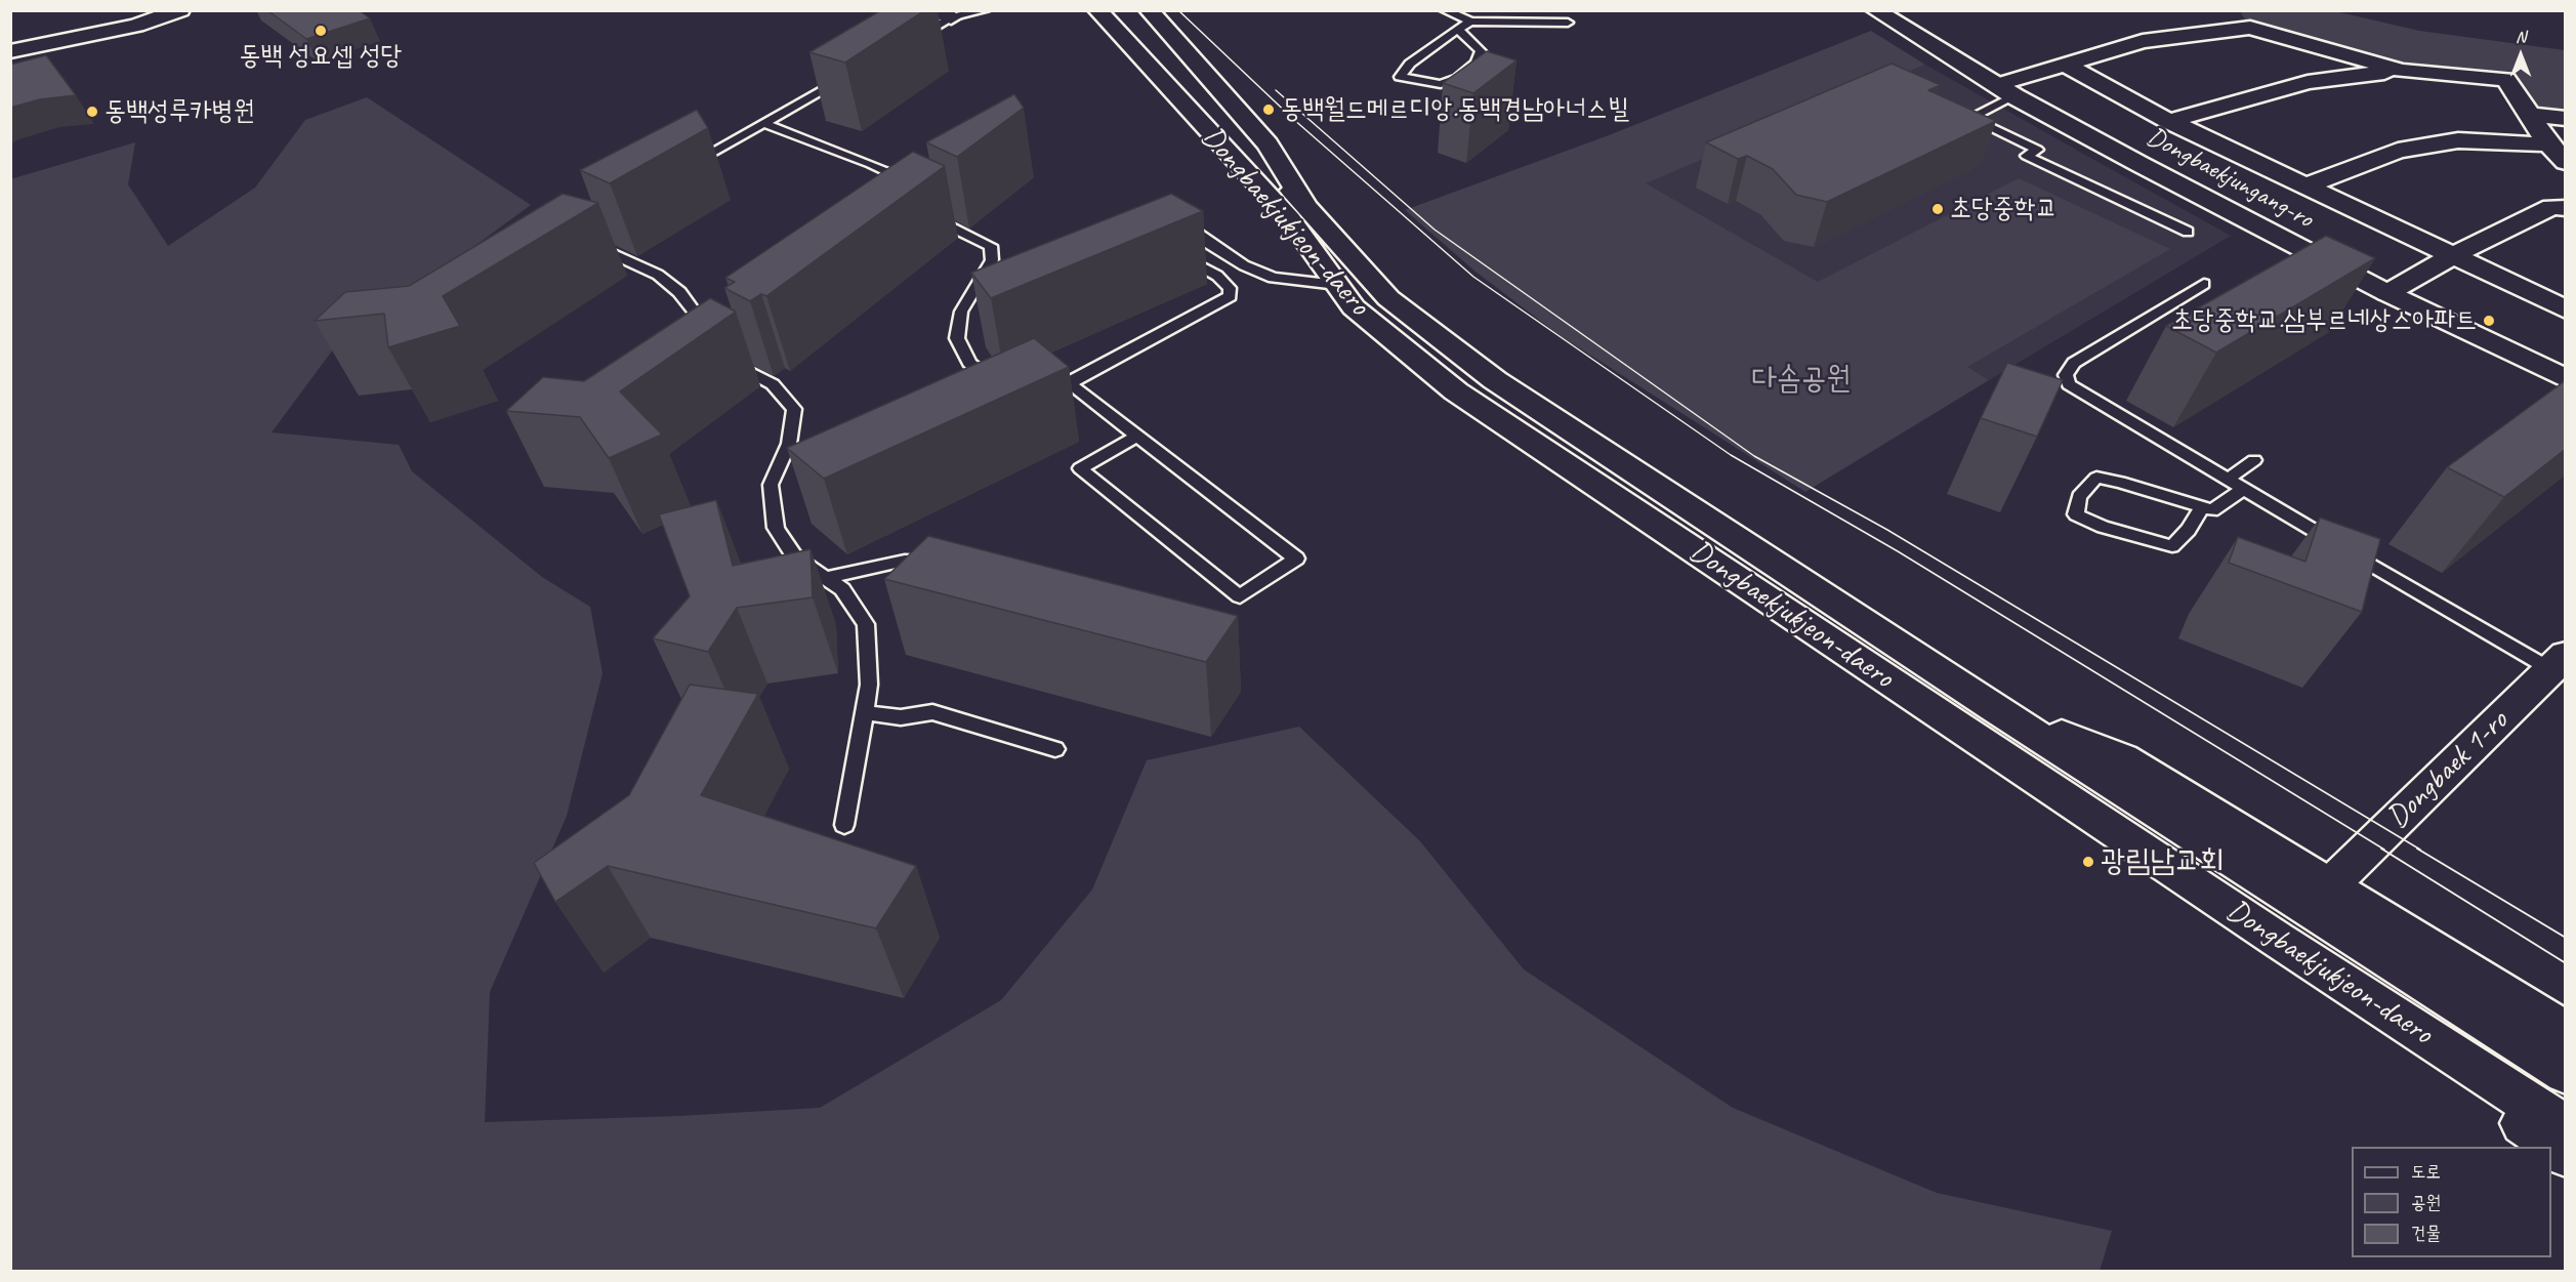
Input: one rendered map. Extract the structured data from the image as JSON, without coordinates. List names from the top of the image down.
{
  "streets": {
    "main road": ["Dongbaekjungang-ro", "Dongbaekjukjeon-daero", "Dongbaek 1-ro"]
  },
  "parks": ["다솜공원"],
  "places": [
    "동백 성요셉 성당",
    "동백월드메르디앙.동백경남아너스빌",
    "동백성루카병원",
    "초당중학교",
    "초당중학교.삼부르네상스아파트",
    "광림남교회"
  ],
  "legend": ["도로", "공원", "건물"],
  "north": "top"
}
